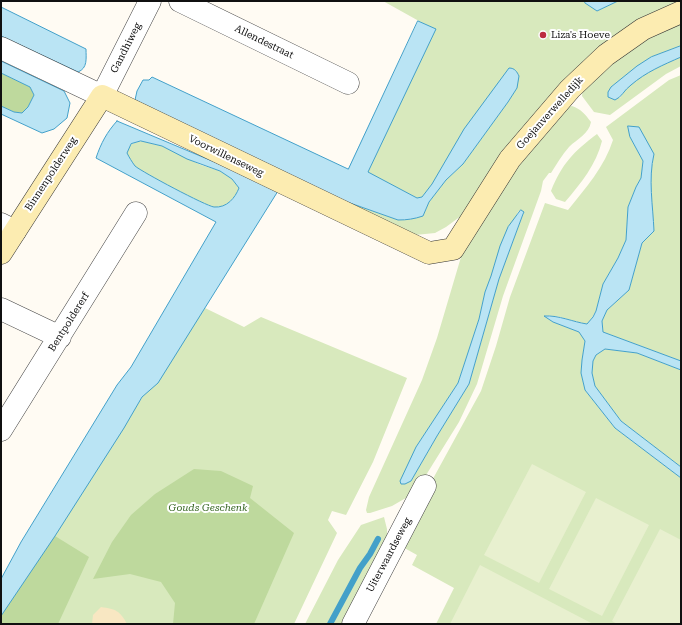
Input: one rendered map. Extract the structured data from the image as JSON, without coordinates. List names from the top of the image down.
{
  "streets": {
    "street": [
      "Allendestraat",
      "Gandhiweg",
      "Goejanverwelledijk",
      "Voorwillenseweg",
      "Binnenpolderweg",
      "Bentpoldererf",
      "Uiterwaardseweg"
    ]
  },
  "crossings": [
    ["Gandhiweg", "Voorwillenseweg"],
    ["Gandhiweg", "Binnenpolderweg"],
    ["Goejanverwelledijk", "Voorwillenseweg"],
    ["Voorwillenseweg", "Binnenpolderweg"]
  ],
  "parks": ["Gouds Geschenk"],
  "places": ["Liza's Hoeve"]
}
